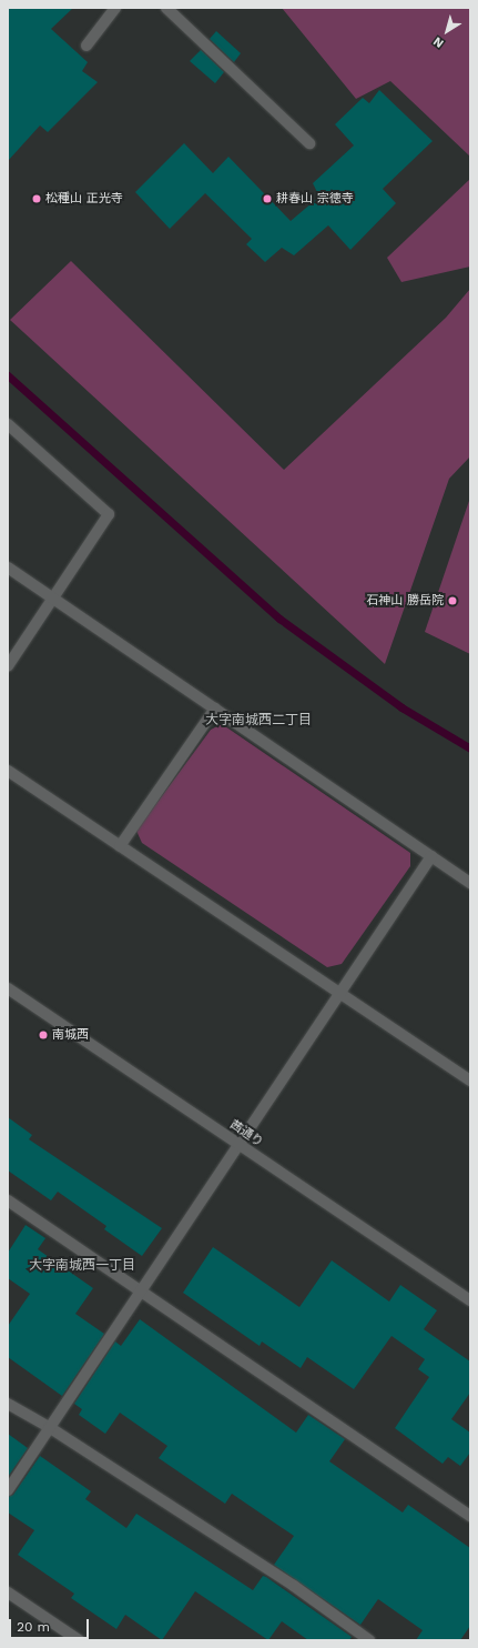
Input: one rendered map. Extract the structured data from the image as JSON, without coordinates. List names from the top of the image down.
{
  "streets": {
    "street": ["茜通り"]
  },
  "districts": ["大字南城西二丁目", "大字南城西一丁目"],
  "places": [
    "松種山 正光寺",
    "耕春山 宗徳寺",
    "石神山 勝岳院",
    "南城西"
  ],
  "scale_bar": "20 m",
  "north": "bottom left"
}
